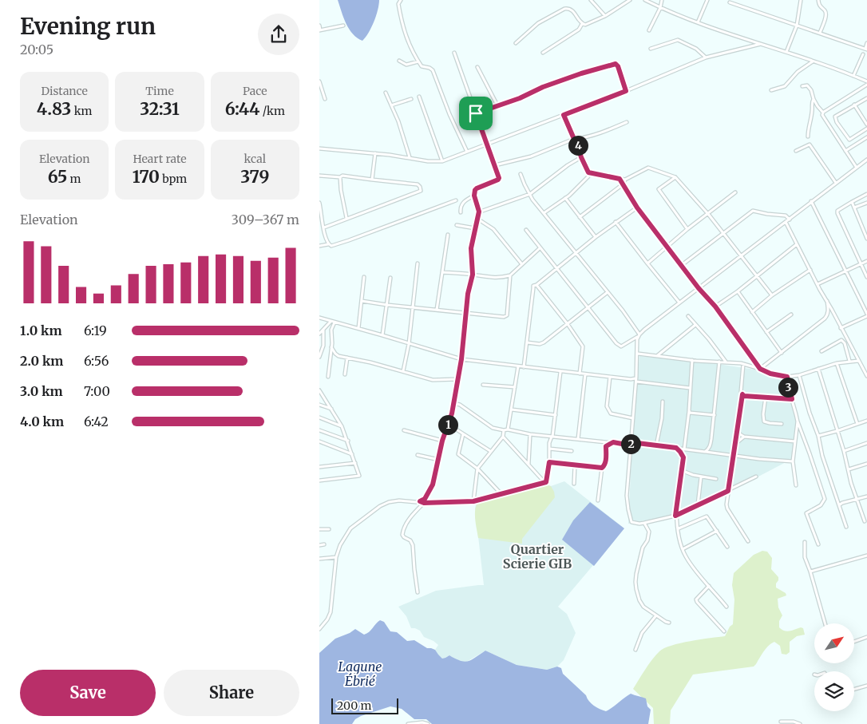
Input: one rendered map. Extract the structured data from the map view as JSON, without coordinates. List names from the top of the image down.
{
  "districts": ["Quartier Scierie GIB"],
  "water": ["Lagune Ébrié"],
  "scale_bar": "200 m",
  "north": "top right",
  "page": {
    "heading": ["Evening run", "20:05"],
    "stats": [
      ["Distance", "4.83 km"],
      ["Time", "32:31"],
      ["Pace", "6:44 /km"],
      ["Elevation", "65 m"],
      ["Heart rate", "170 bpm"],
      ["kcal", "379"]
    ],
    "pins": [
      "4",
      "3",
      "1",
      "2"
    ],
    "chart": ["Elevation", "309–367 m"],
    "list": [
      {
        "name": "1.0 km",
        "note": "6:19"
      },
      {
        "name": "2.0 km",
        "note": "6:56"
      },
      {
        "name": "3.0 km",
        "note": "7:00"
      },
      {
        "name": "4.0 km",
        "note": "6:42"
      }
    ],
    "buttons": ["Save", "Share"],
    "scale": "200 m"
  }
}
